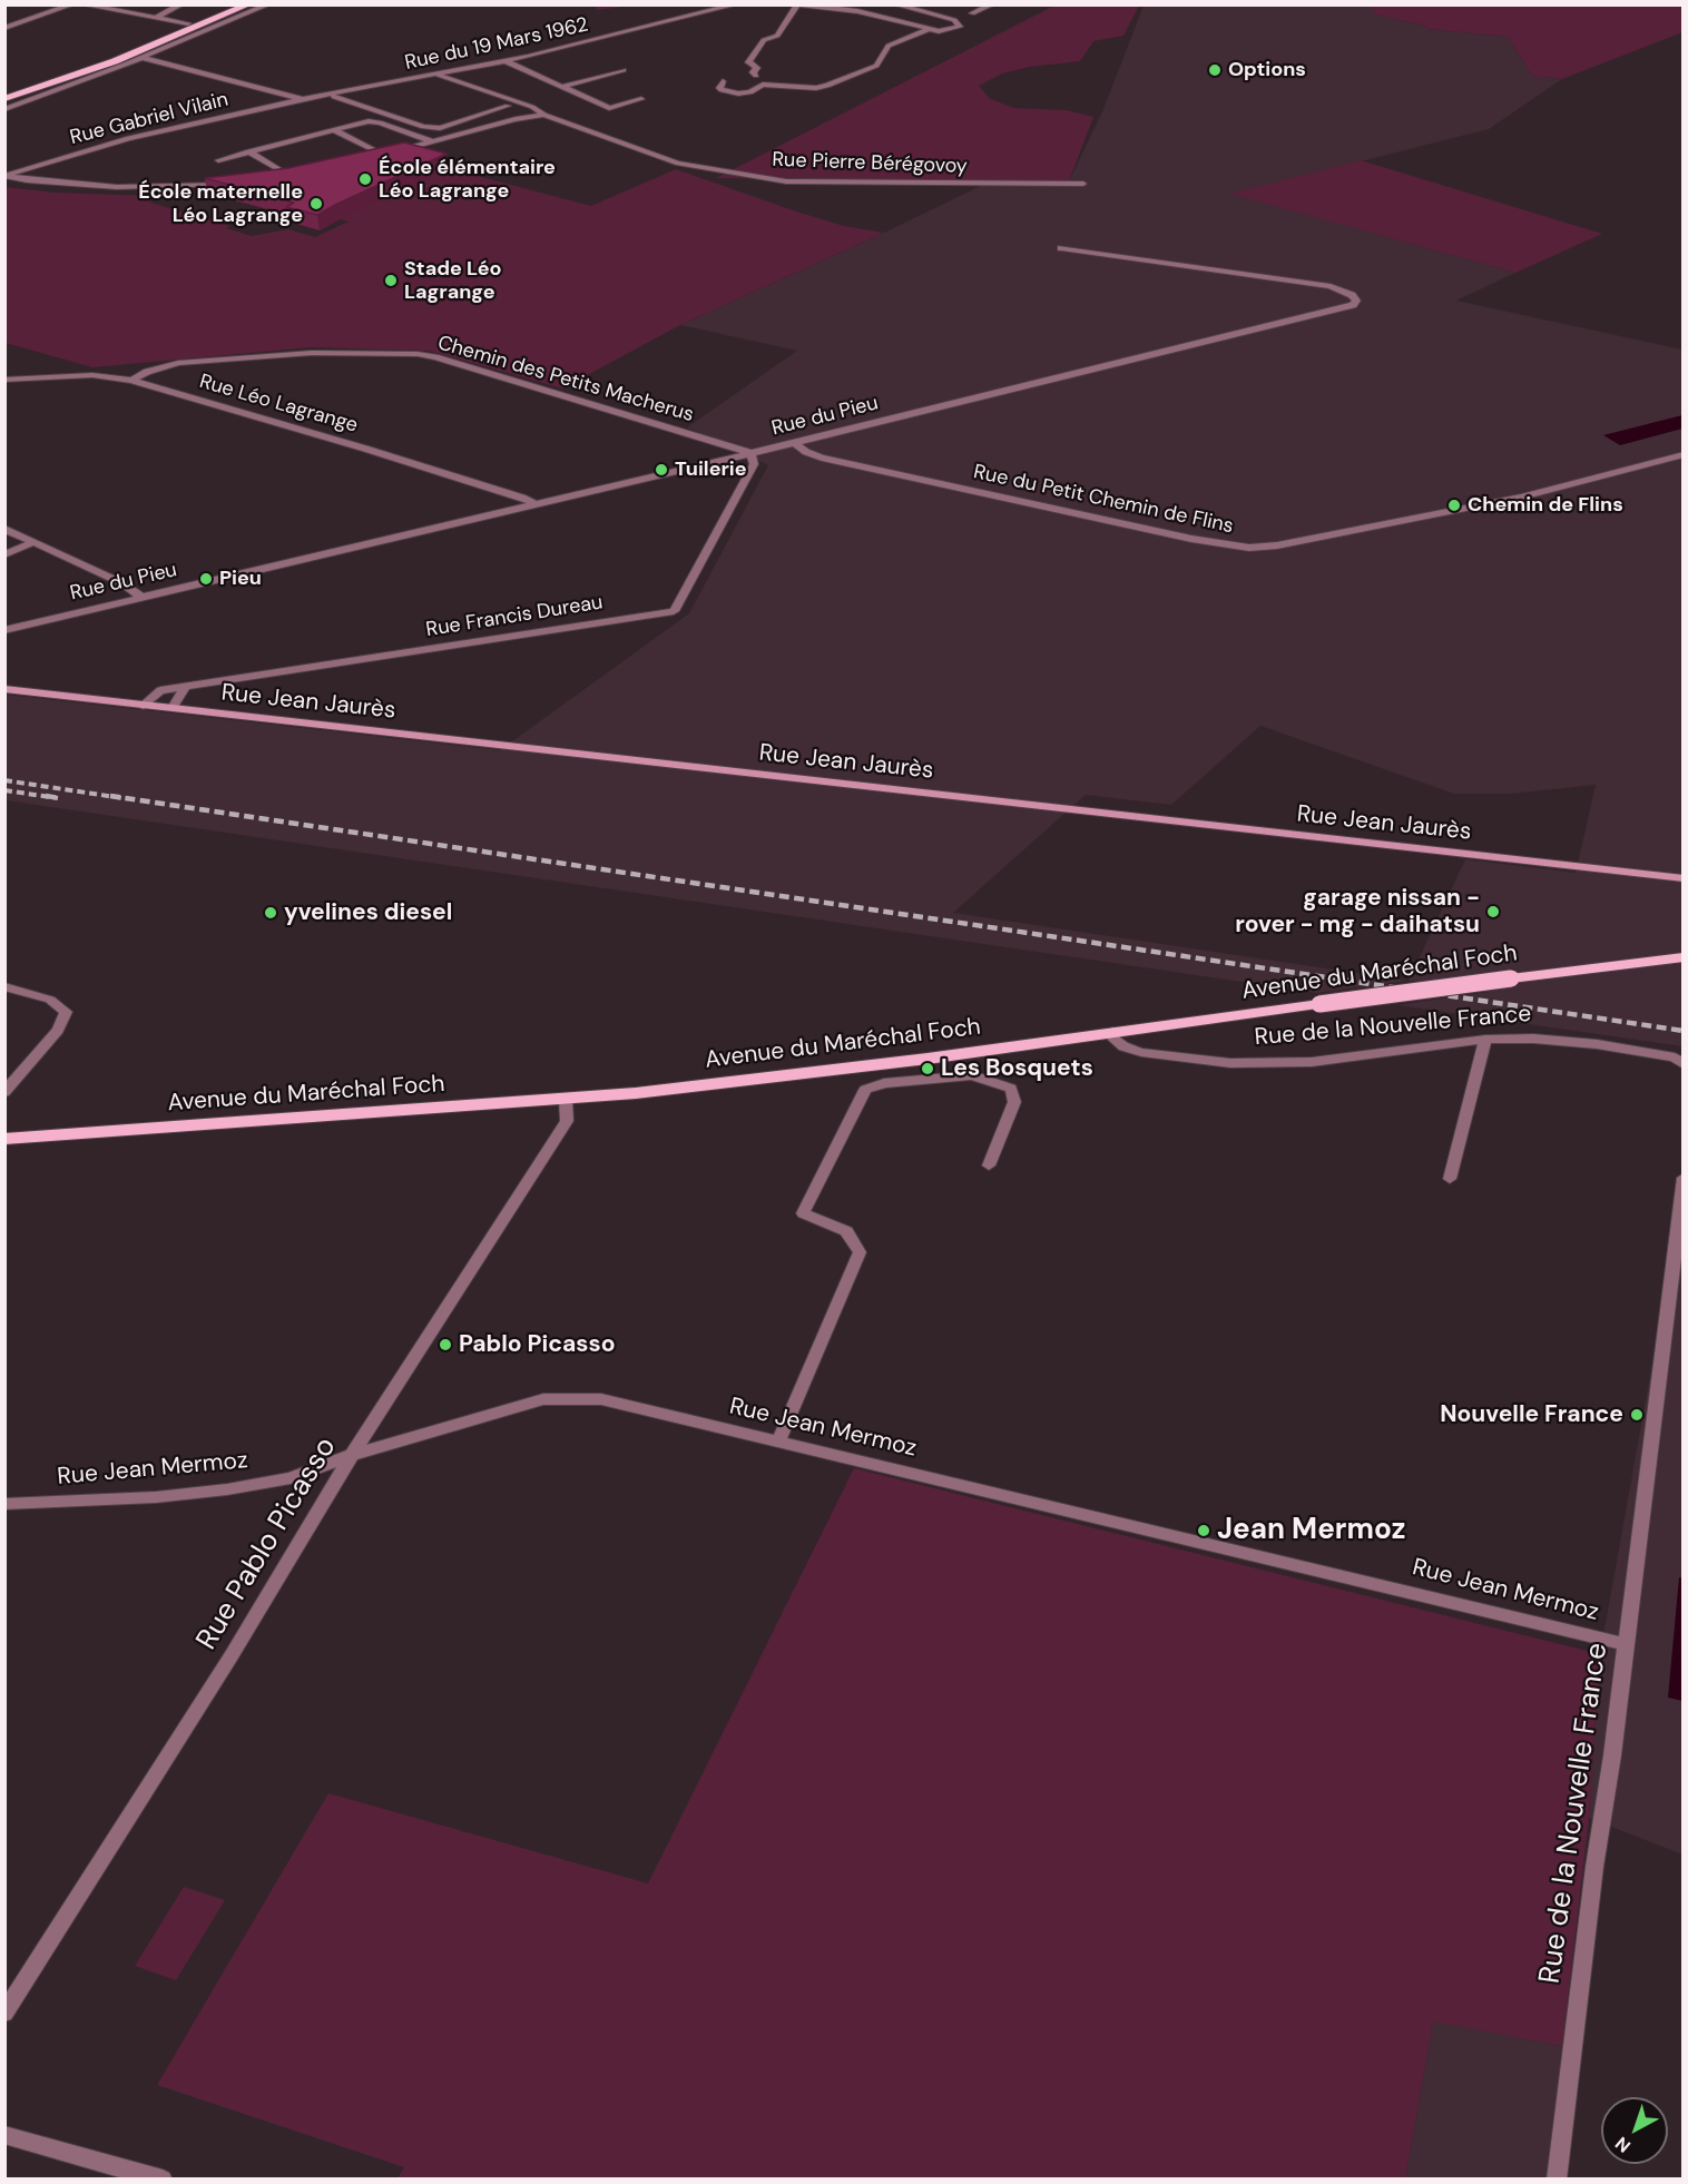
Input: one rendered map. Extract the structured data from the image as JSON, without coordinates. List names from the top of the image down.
{
  "streets": {
    "main road": ["Rue Jean Jaurès", "Avenue du Maréchal Foch"],
    "street": [
      "Rue du 19 Mars 1962",
      "Rue Gabriel Vilain",
      "Rue Pierre Bérégovoy",
      "Chemin des Petits Macherus",
      "Rue Léo Lagrange",
      "Rue du Pieu",
      "Rue du Petit Chemin de Flins",
      "Rue Francis Dureau",
      "Rue de la Nouvelle France",
      "Rue Jean Mermoz",
      "Rue Pablo Picasso"
    ]
  },
  "crossings": [
    ["Rue du 19 Mars 1962", "Rue Gabriel Vilain"],
    ["Rue du 19 Mars 1962", "Rue Pierre Bérégovoy"],
    ["Chemin des Petits Macherus", "Rue Léo Lagrange"],
    ["Chemin des Petits Macherus", "Rue du Pieu"],
    ["Chemin des Petits Macherus", "Rue Francis Dureau"],
    ["Rue Léo Lagrange", "Rue du Pieu"],
    ["Rue du Pieu", "Rue du Petit Chemin de Flins"],
    ["Rue du Pieu", "Rue Francis Dureau"],
    ["Rue Francis Dureau", "Rue Jean Jaurès"],
    ["Avenue du Maréchal Foch", "Rue de la Nouvelle France"],
    ["Avenue du Maréchal Foch", "Rue Pablo Picasso"],
    ["Rue de la Nouvelle France", "Rue Jean Mermoz"],
    ["Rue Jean Mermoz", "Rue Pablo Picasso"]
  ],
  "places": [
    "Options",
    "École élémentaire Léo Lagrange",
    "École maternelle Léo Lagrange",
    "Stade Léo Lagrange",
    "Tuilerie",
    "Chemin de Flins",
    "Pieu",
    "garage nissan - rover - mg - daihatsu",
    "yvelines diesel",
    "Les Bosquets",
    "Pablo Picasso",
    "Nouvelle France",
    "Jean Mermoz"
  ],
  "north": "bottom left"
}
